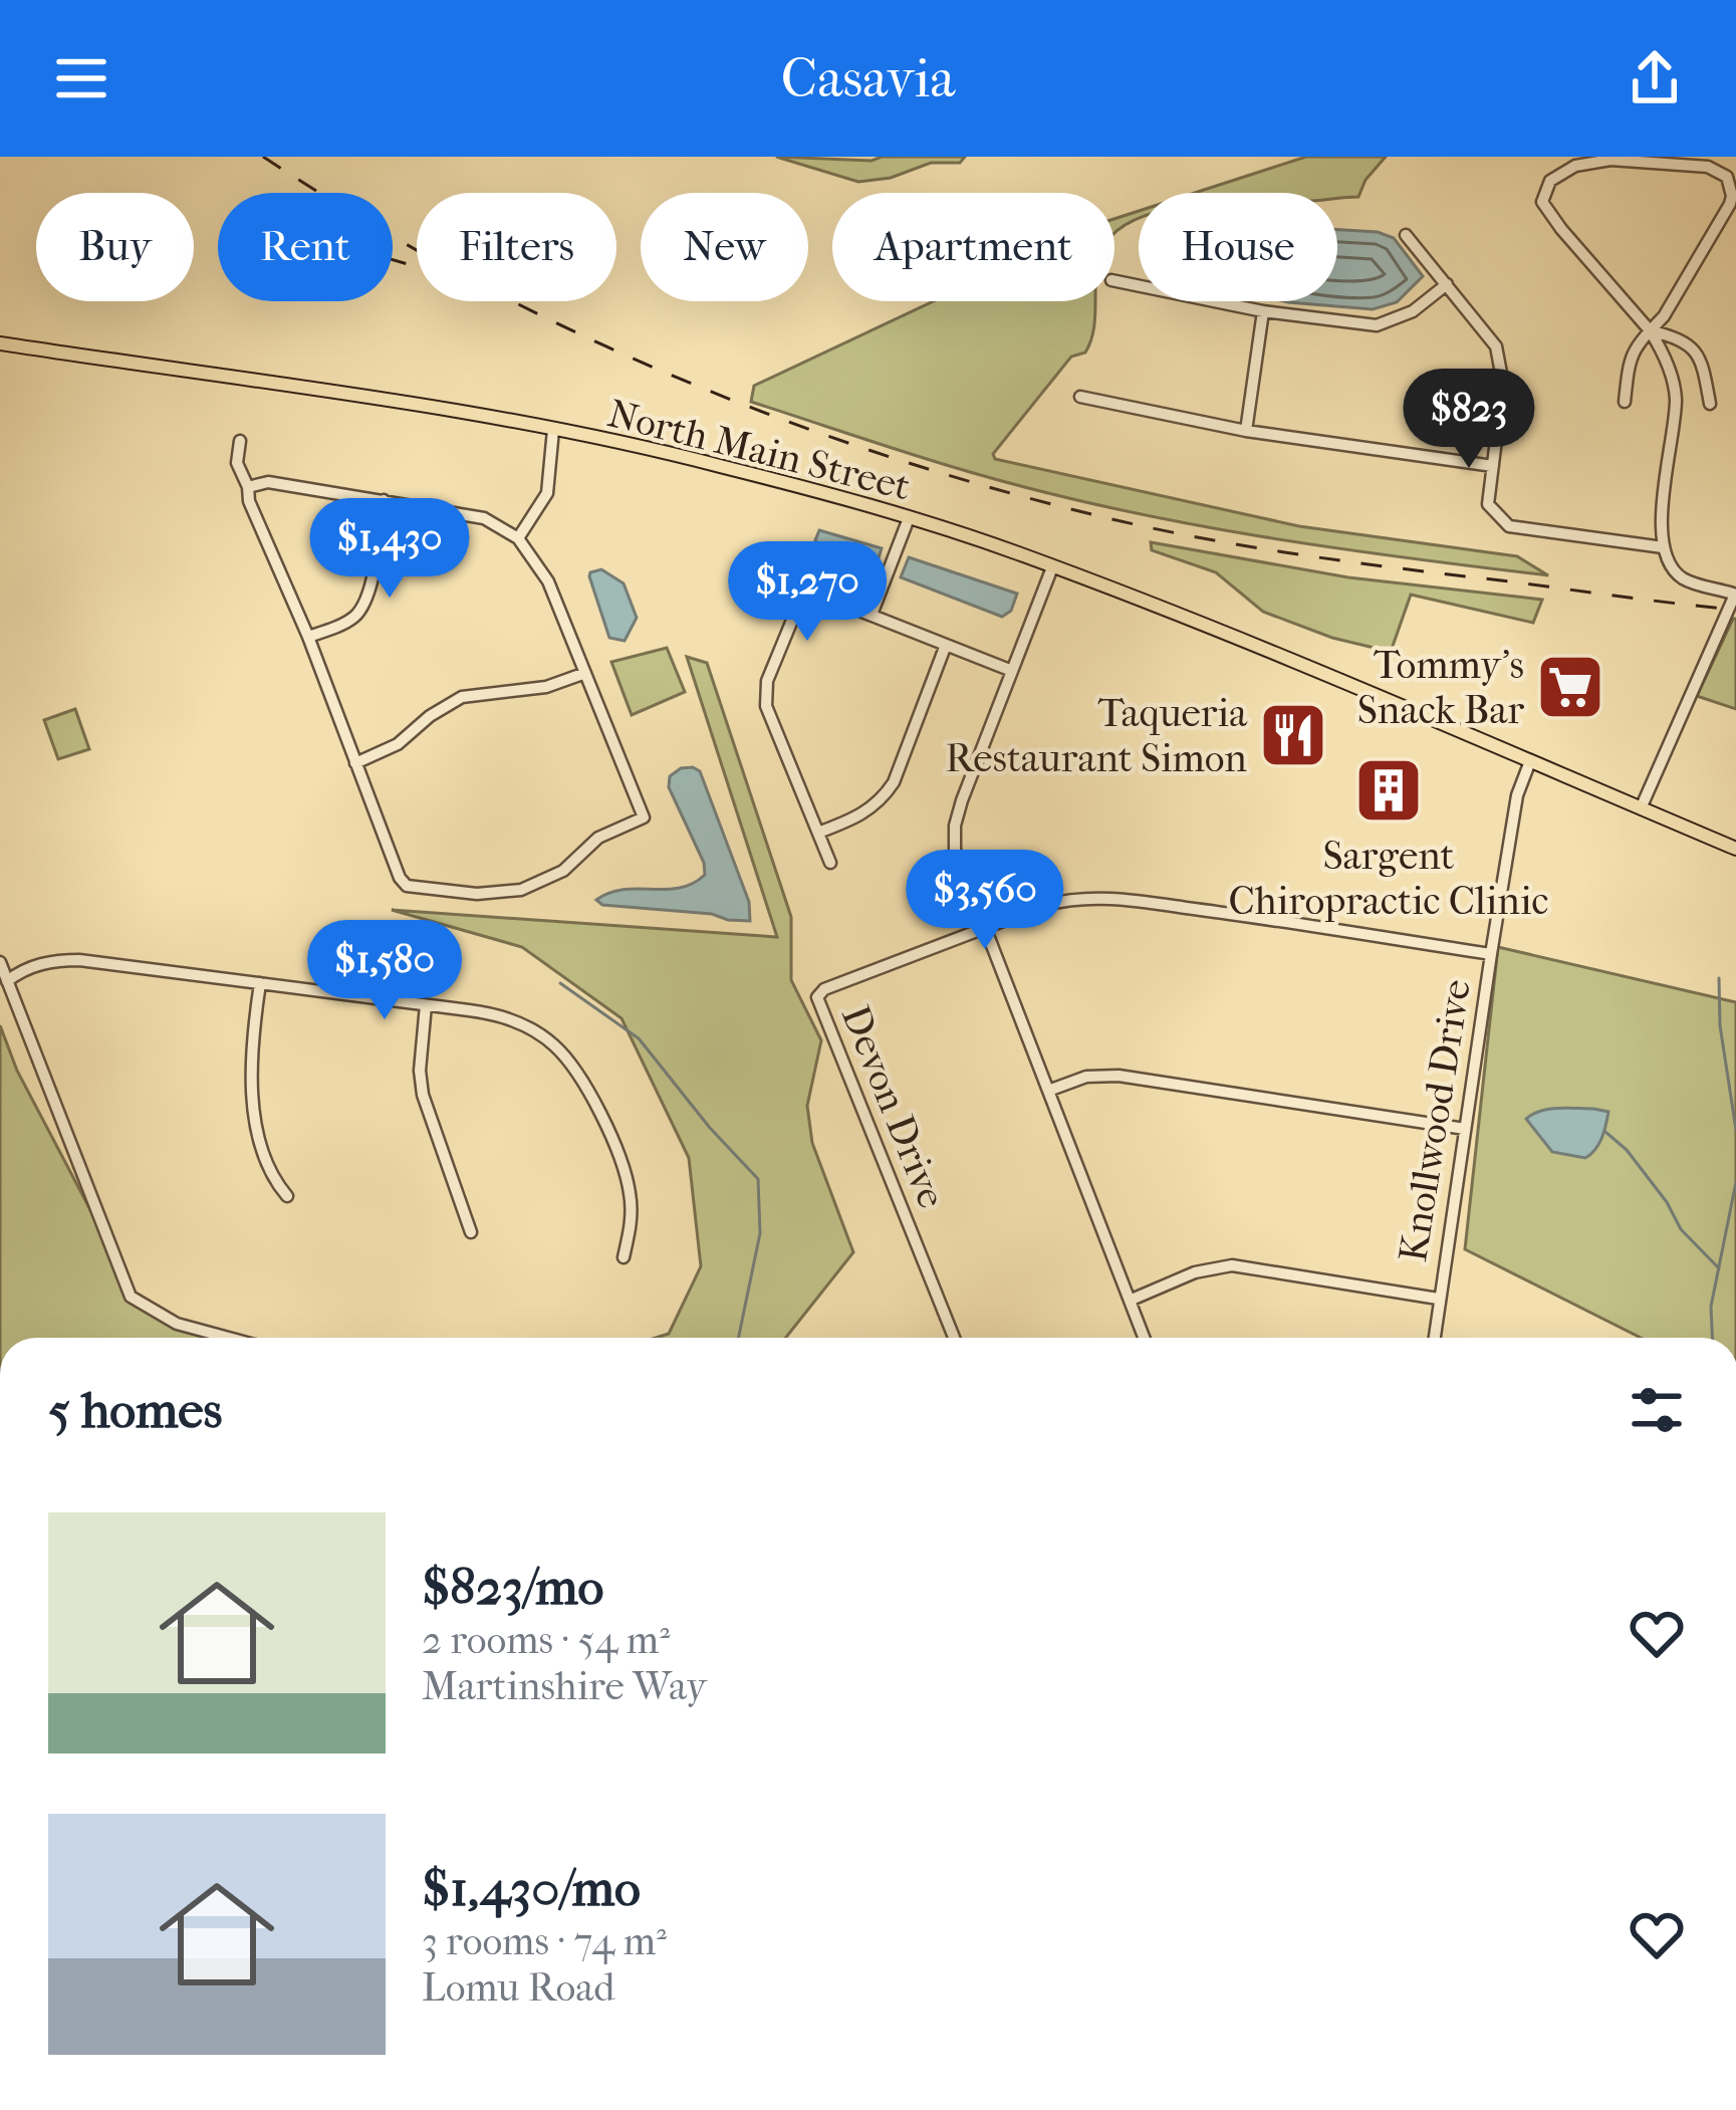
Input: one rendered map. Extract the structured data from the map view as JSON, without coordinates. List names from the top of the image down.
{
  "streets": {
    "main road": ["North Main Street"],
    "street": ["Devon Drive", "Knollwood Drive"]
  },
  "crossings": [
    ["North Main Street", "Knollwood Drive"],
    ["Devon Drive", "Knollwood Drive"]
  ],
  "places": {
    "supermarket": ["Tommy's Snack Bar"],
    "restaurant": ["Taqueria Restaurant Simon"],
    "building": ["Sargent Chiropractic Clinic"]
  },
  "page": {
    "header": "Casavia",
    "chip": [
      "Buy",
      "Rent",
      "Filters",
      "New",
      "Apartment",
      "House"
    ],
    "price": [
      "$823",
      "$1,430",
      "$1,270",
      "$3,560",
      "$1,580"
    ],
    "heading": "5 homes",
    "list": [
      {
        "name": "$823/mo",
        "note": "2 rooms · 54 m² · Martinshire Way"
      },
      {
        "name": "$1,430/mo",
        "note": "3 rooms · 74 m² · Lomu Road"
      }
    ]
  }
}
